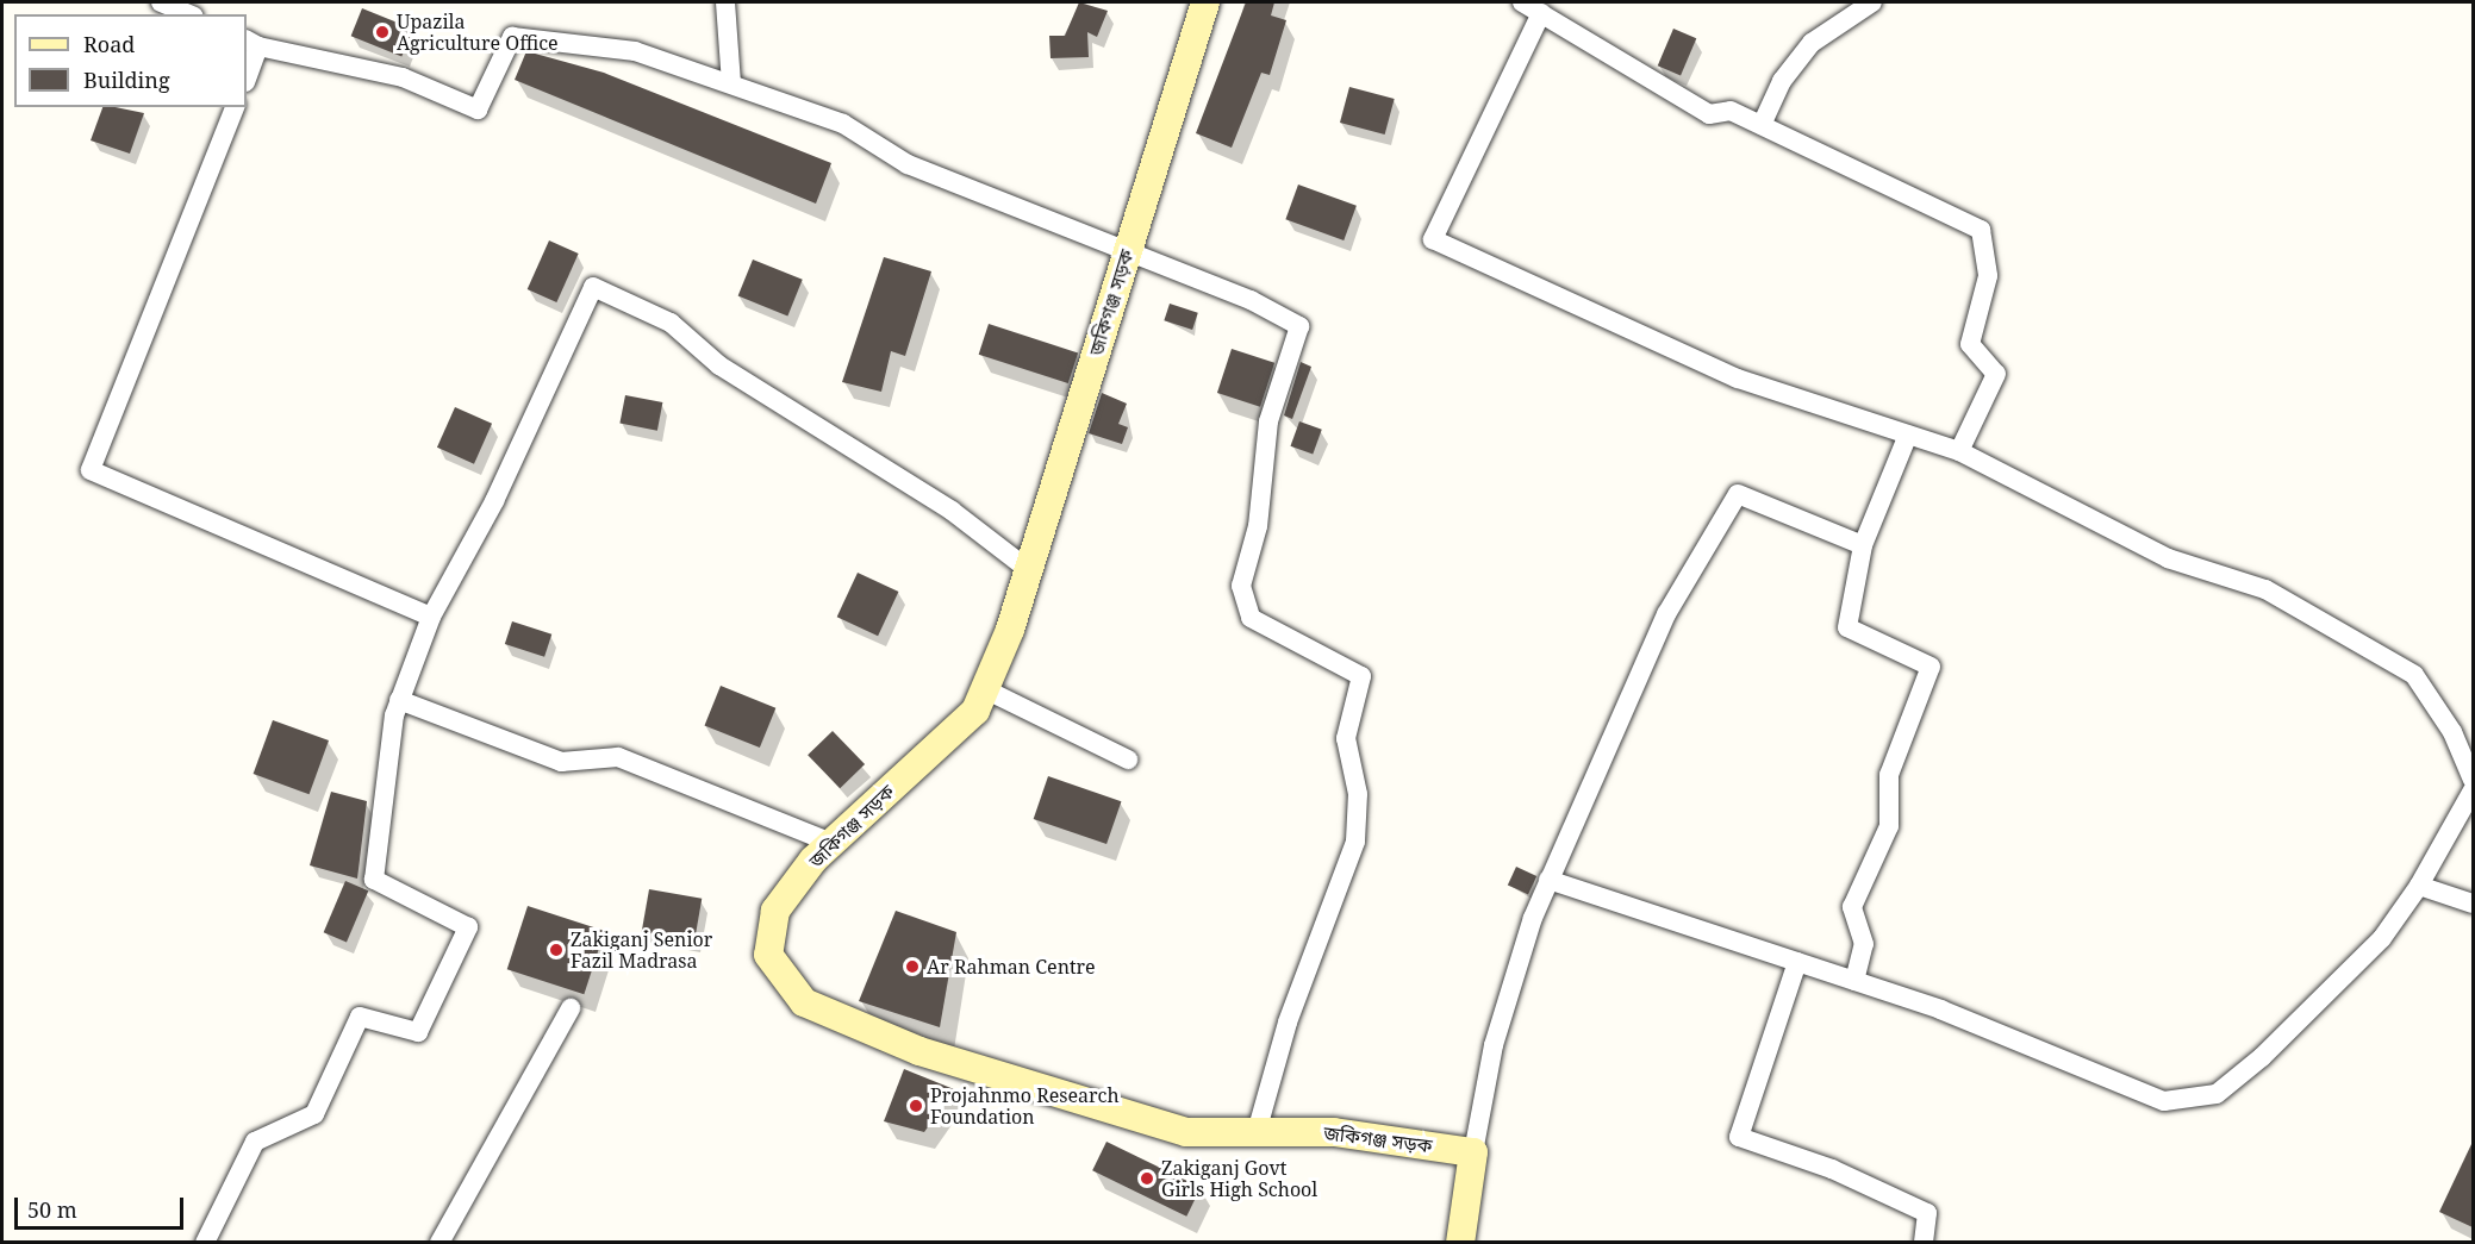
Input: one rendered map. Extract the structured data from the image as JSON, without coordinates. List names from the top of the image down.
{
  "streets": {
    "main road": ["জকিগঞ্জ সড়ক"]
  },
  "places": [
    "Upazila Agriculture Office",
    "Zakiganj Senior Fazil Madrasa",
    "Ar Rahman Centre",
    "Projahnmo Research Foundation",
    "Zakiganj Govt Girls High School"
  ],
  "legend": ["Road", "Building"],
  "scale_bar": "50 m"
}
